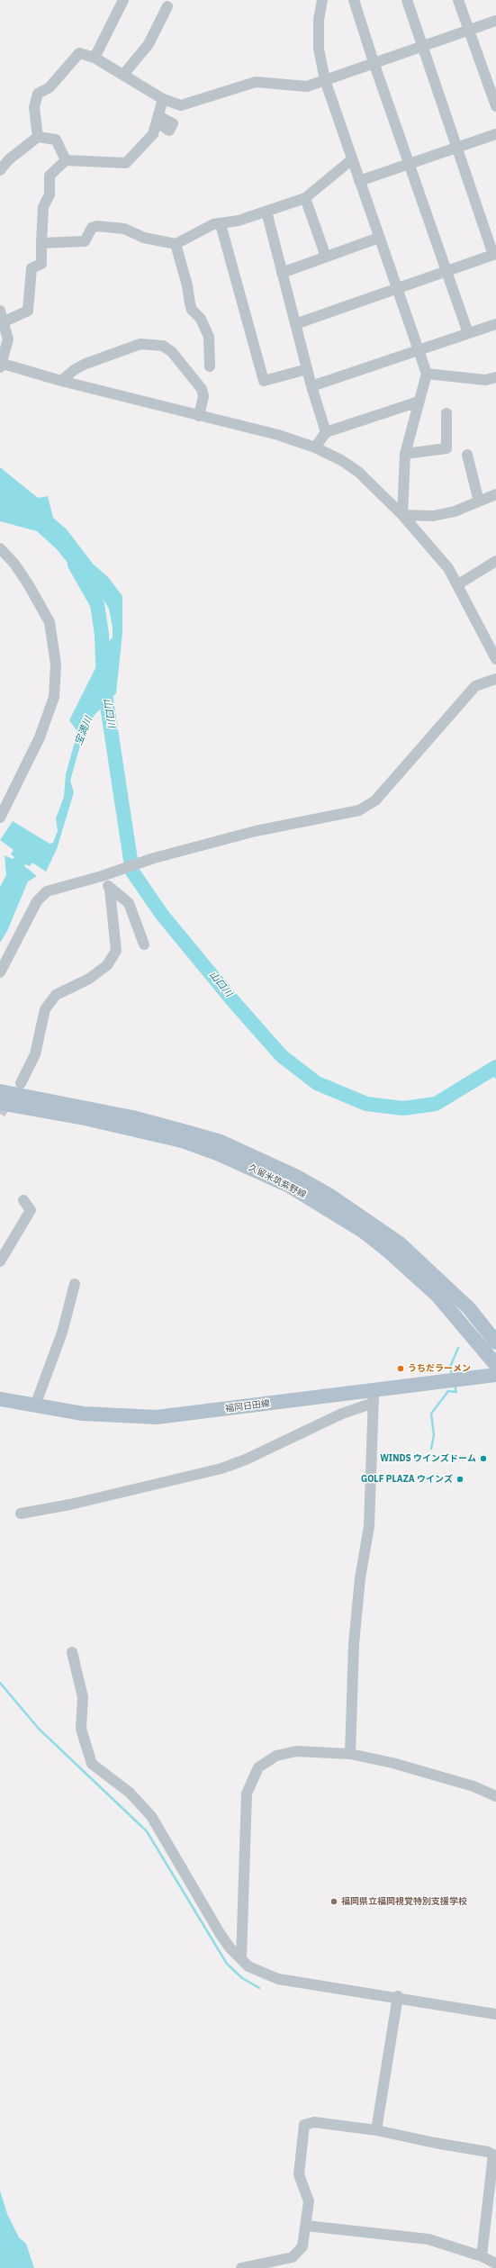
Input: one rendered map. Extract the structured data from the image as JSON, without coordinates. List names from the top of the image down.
{
  "streets": {
    "main road": ["久留米筑紫野線", "福岡日田線"]
  },
  "water": ["山口川", "宝満川"],
  "places": [
    "うちだラーメン",
    "WINDS ウインズドーム",
    "GOLF PLAZA ウインズ",
    "福岡県立福岡視覚特別支援学校"
  ]
}
